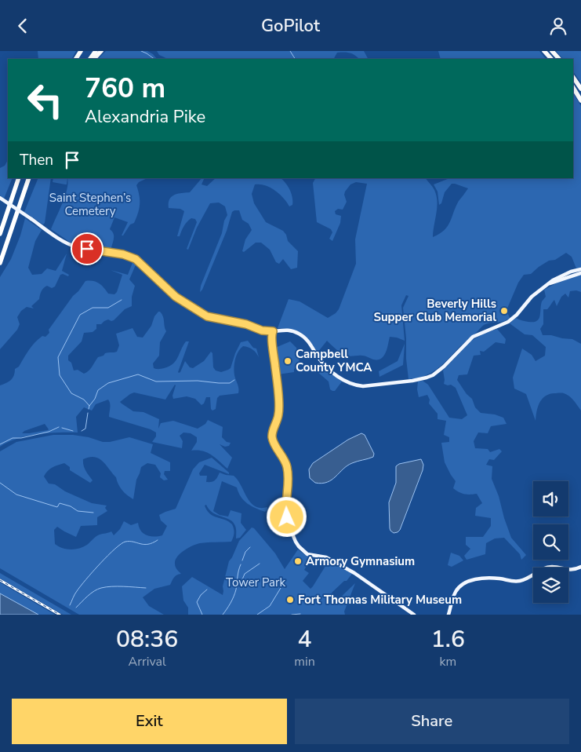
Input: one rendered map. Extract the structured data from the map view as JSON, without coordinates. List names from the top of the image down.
{
  "parks": ["Saint Stephen’s Cemetery", "Tower Park"],
  "places": [
    "Beverly Hills Supper Club Memorial",
    "Campbell County YMCA",
    "Armory Gymnasium",
    "Fort Thomas Military Museum"
  ],
  "page": {
    "header": "GoPilot",
    "turn": ["760 m", "Alexandria Pike"],
    "then": "Then",
    "eta": [
      "08:36",
      "Arrival",
      "4",
      "min",
      "1.6",
      "km"
    ],
    "buttons": ["Exit", "Share"]
  }
}
